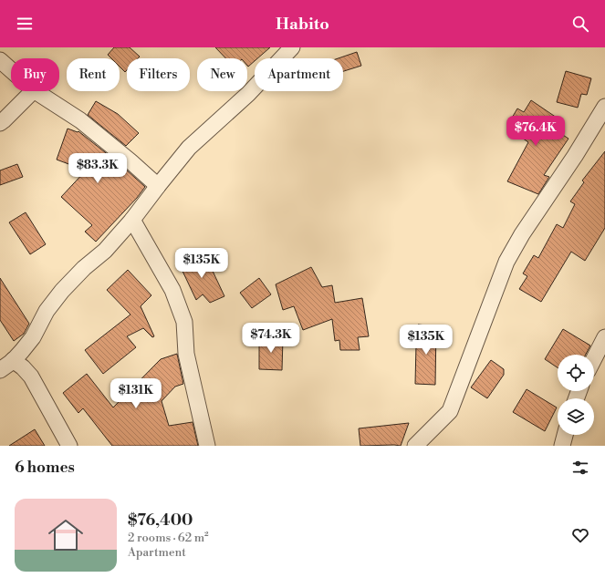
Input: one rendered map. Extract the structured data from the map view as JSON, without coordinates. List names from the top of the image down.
{
  "page": {
    "header": "Habito",
    "chip": [
      "Buy",
      "Rent",
      "Filters",
      "New",
      "Apartment"
    ],
    "price": [
      "$76.4K",
      "$83.3K",
      "$135K",
      "$74.3K",
      "$135K",
      "$131K"
    ],
    "heading": "6 homes",
    "list": [
      {
        "name": "$76,400",
        "note": "2 rooms · 62 m² · Apartment"
      }
    ]
  }
}
